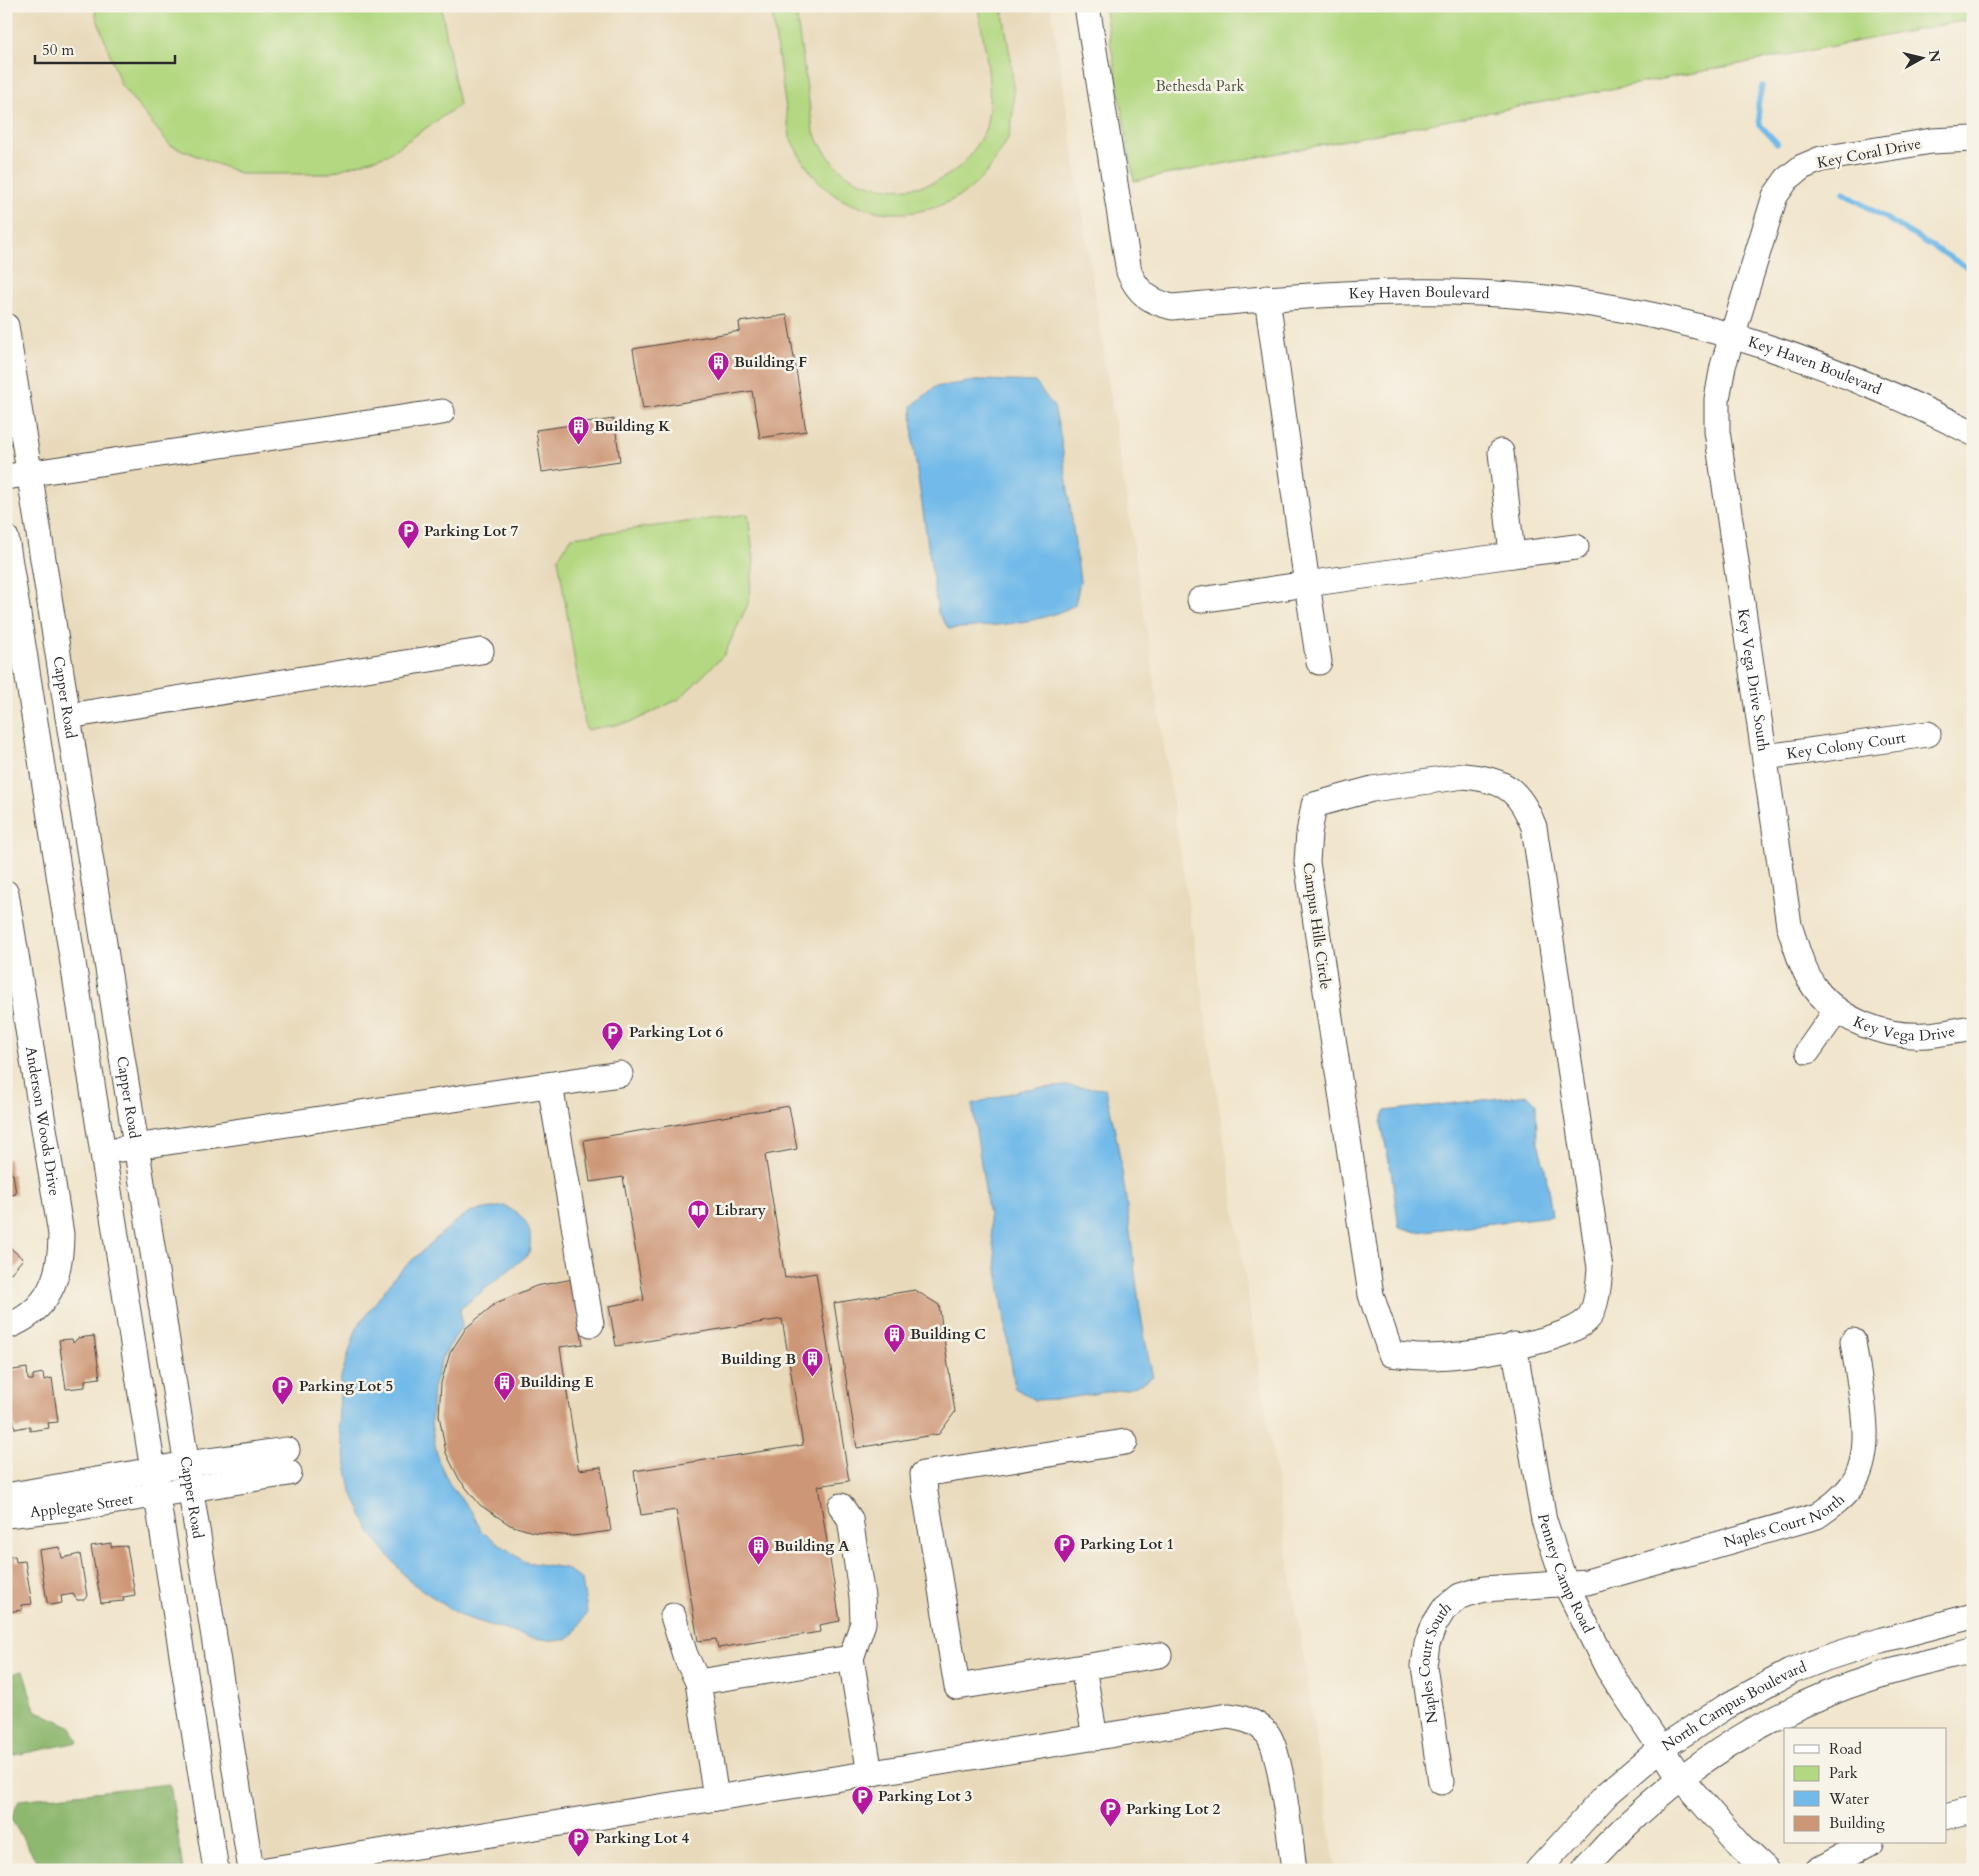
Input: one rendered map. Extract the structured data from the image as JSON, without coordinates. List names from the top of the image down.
{
  "streets": {
    "street": [
      "Key Coral Drive",
      "Key Haven Boulevard",
      "Key Vega Drive South",
      "Capper Road",
      "Key Colony Court",
      "Campus Hills Circle",
      "Key Vega Drive",
      "Anderson Woods Drive",
      "Applegate Street",
      "Naples Court North",
      "Penney Camp Road",
      "Naples Court South",
      "North Campus Boulevard"
    ]
  },
  "crossings": [
    ["Key Coral Drive", "Key Haven Boulevard"],
    ["Key Coral Drive", "Key Vega Drive South"],
    ["Key Haven Boulevard", "Key Vega Drive South"],
    ["Key Vega Drive South", "Key Colony Court"],
    ["Key Vega Drive South", "Key Vega Drive"],
    ["Capper Road", "Applegate Street"],
    ["Campus Hills Circle", "Penney Camp Road"],
    ["Naples Court North", "Penney Camp Road"],
    ["Naples Court North", "Naples Court South"],
    ["Penney Camp Road", "Naples Court South"],
    ["Penney Camp Road", "North Campus Boulevard"]
  ],
  "parks": ["Bethesda Park"],
  "places": {
    "building": [
      "Building F",
      "Building K",
      "Building C",
      "Building B",
      "Building E",
      "Building A"
    ],
    "parking": [
      "Parking Lot 7",
      "Parking Lot 6",
      "Parking Lot 5",
      "Parking Lot 1",
      "Parking Lot 3",
      "Parking Lot 2",
      "Parking Lot 4"
    ],
    "library": ["Library"]
  },
  "legend": [
    "Road",
    "Park",
    "Water",
    "Building"
  ],
  "scale_bar": "50 m",
  "north": "right"
}
